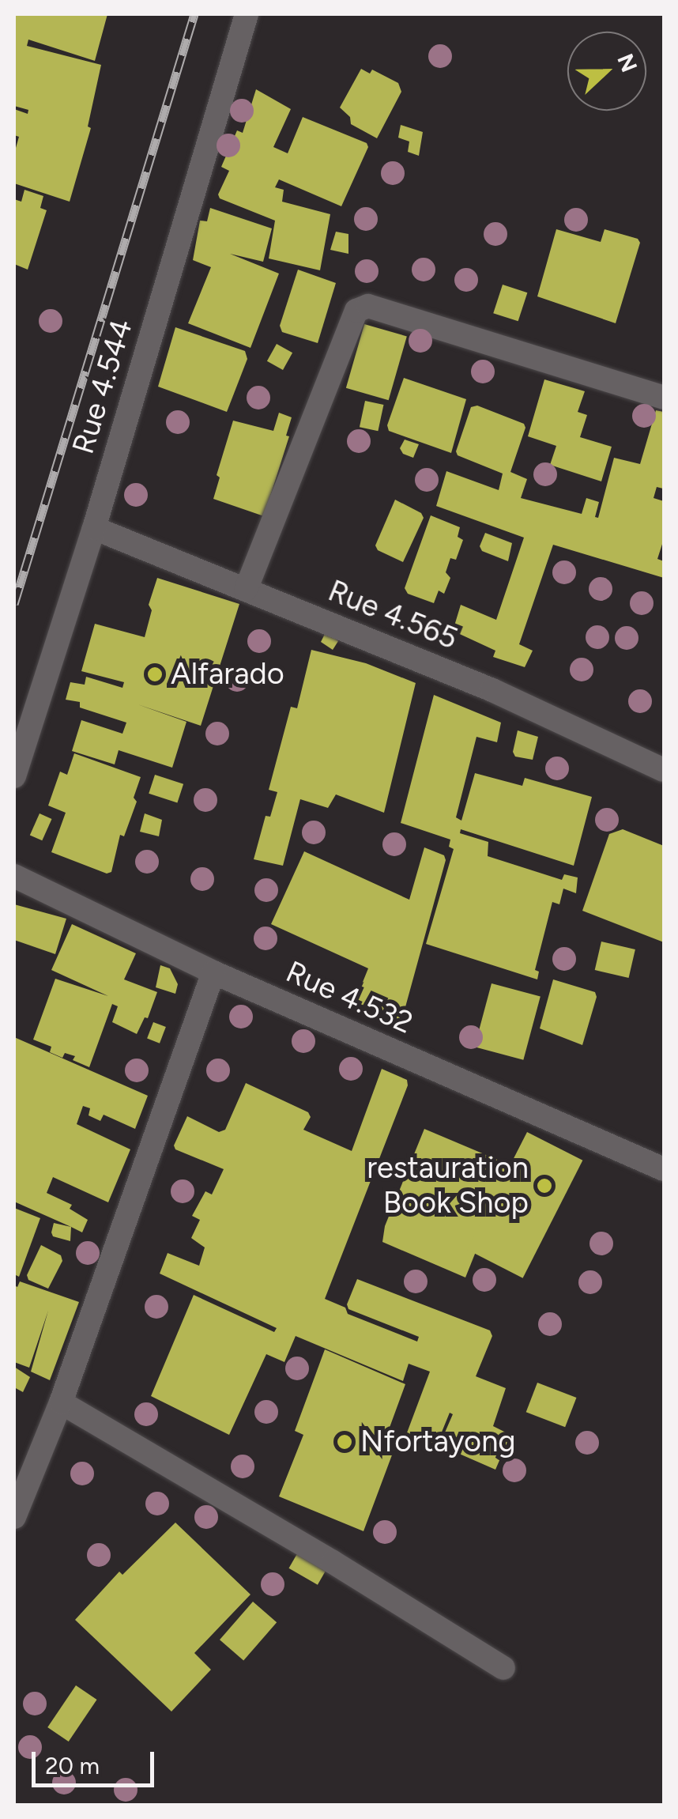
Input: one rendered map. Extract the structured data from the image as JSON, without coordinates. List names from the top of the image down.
{
  "streets": {
    "street": ["Rue 4.544", "Rue 4.565", "Rue 4.532"]
  },
  "crossings": [
    ["Rue 4.544", "Rue 4.565"]
  ],
  "places": ["Alfarado", "restauration Book Shop", "Nfortayong"],
  "scale_bar": "20 m",
  "north": "right"
}
